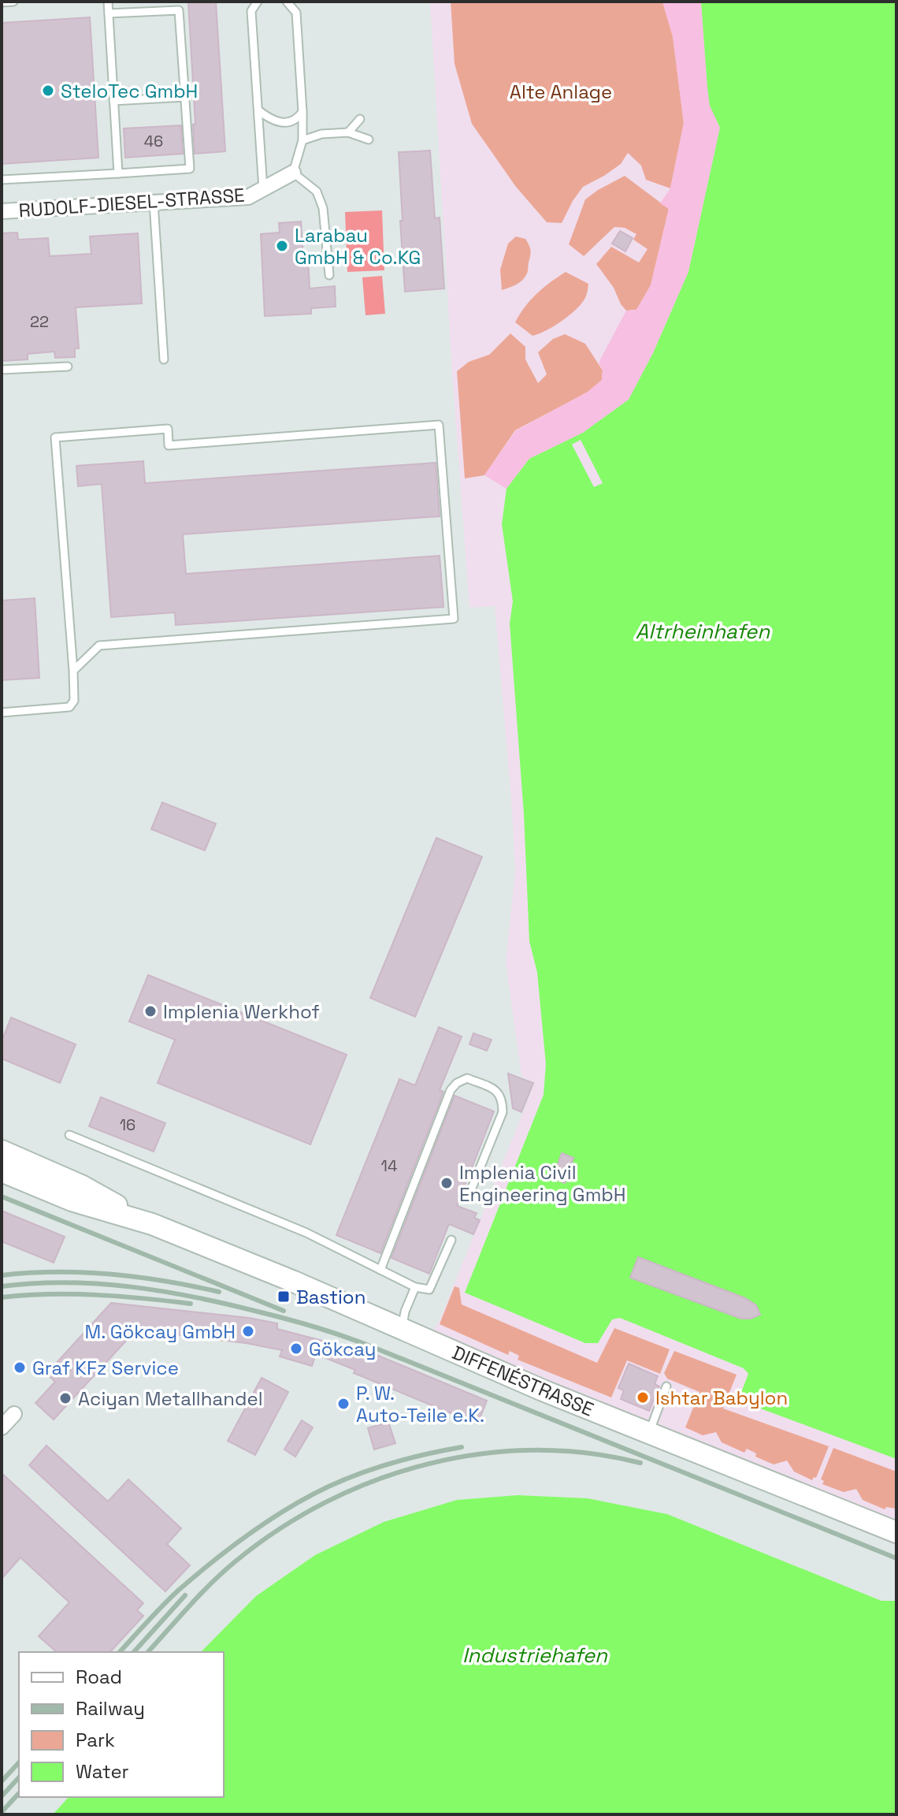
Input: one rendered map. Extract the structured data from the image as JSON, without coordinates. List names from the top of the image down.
{
  "streets": {
    "main road": ["DIFFENÉSTRASSE"],
    "street": ["RUDOLF-DIESEL-STRASSE"]
  },
  "water": ["Altrheinhafen", "Industriehafen"],
  "parks": ["Alte Anlage"],
  "places": {
    "other": [
      "SteloTec GmbH",
      "Larabau GmbH & Co.KG",
      "Implenia Werkhof",
      "Implenia Civil Engineering GmbH",
      "M. Gökcay GmbH",
      "Gökcay",
      "Graf KFz Service",
      "Ishtar Babylon",
      "Aciyan Metallhandel",
      "P. W. Auto-Teile e.K."
    ],
    "transit": ["Bastion"]
  },
  "house_numbers": [
    "46",
    "22",
    "16",
    "14"
  ],
  "legend": [
    "Road",
    "Railway",
    "Park",
    "Water"
  ]
}
